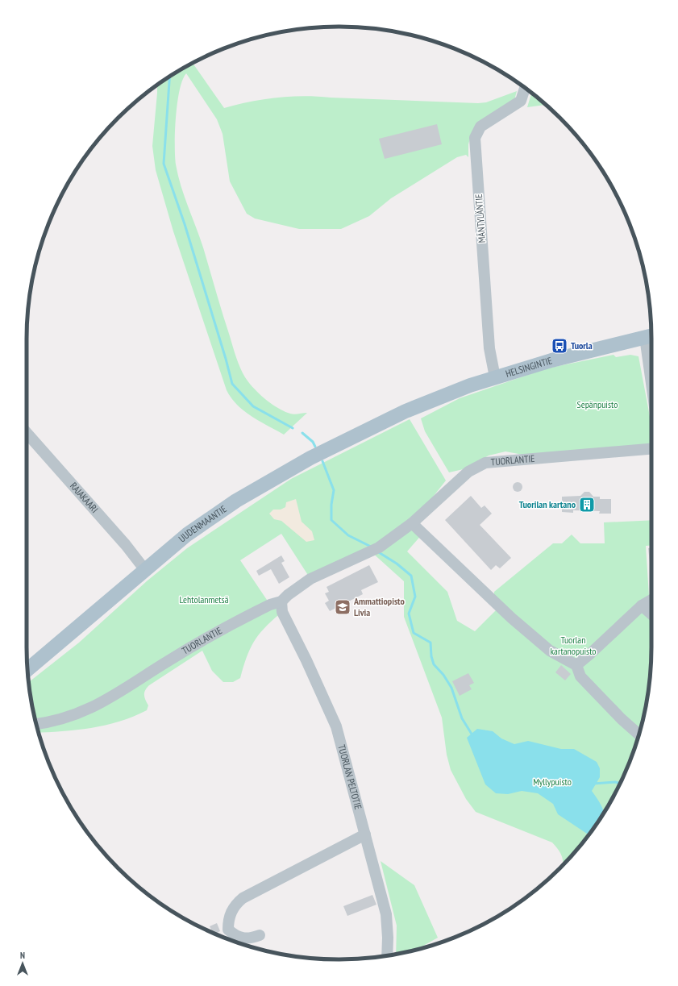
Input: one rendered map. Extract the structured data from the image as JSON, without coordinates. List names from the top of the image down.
{
  "streets": {
    "main road": ["HELSINGINTIE", "UUDENMAANTIE"],
    "street": [
      "MÄNTYLÄNTIE",
      "TUORLANTIE",
      "RAJAKAARI",
      "TUORLAN PELTOTIE"
    ]
  },
  "crossings": [
    ["MÄNTYLÄNTIE", "HELSINGINTIE"],
    ["HELSINGINTIE", "UUDENMAANTIE"],
    ["TUORLANTIE", "TUORLAN PELTOTIE"],
    ["RAJAKAARI", "UUDENMAANTIE"]
  ],
  "parks": [
    "Sepänpuisto",
    "Lehtolanmetsä",
    "Tuorlan kartanopuisto",
    "Myllypuisto"
  ],
  "places": {
    "bus stop": ["Tuorla"],
    "building": ["Tuorilan kartano"],
    "school or university": ["Ammattiopisto Livia"]
  },
  "north": "top"
}
